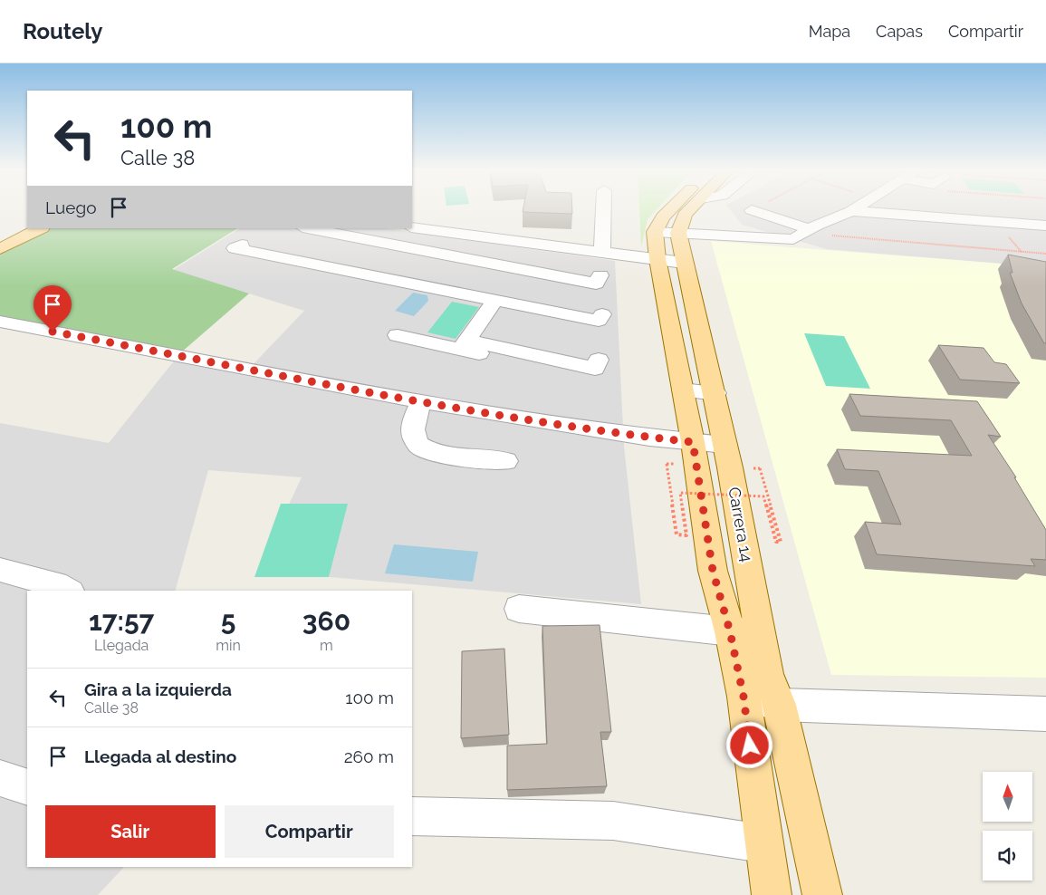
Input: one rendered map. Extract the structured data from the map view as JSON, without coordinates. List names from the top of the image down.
{
  "streets": {
    "main road": ["Carrera 14"]
  },
  "north": "top",
  "page": {
    "header": "Routely",
    "nav": ["Mapa", "Capas", "Compartir"],
    "turn": ["100 m", "Calle 38"],
    "then": "Luego",
    "eta": [
      "17:57",
      "Llegada",
      "5",
      "min",
      "360",
      "m"
    ],
    "list": [
      {
        "name": "Gira a la izquierda",
        "note": "Calle 38",
        "value": "100 m"
      },
      {
        "name": "Llegada al destino",
        "value": "260 m"
      }
    ],
    "buttons": ["Salir", "Compartir"]
  }
}
